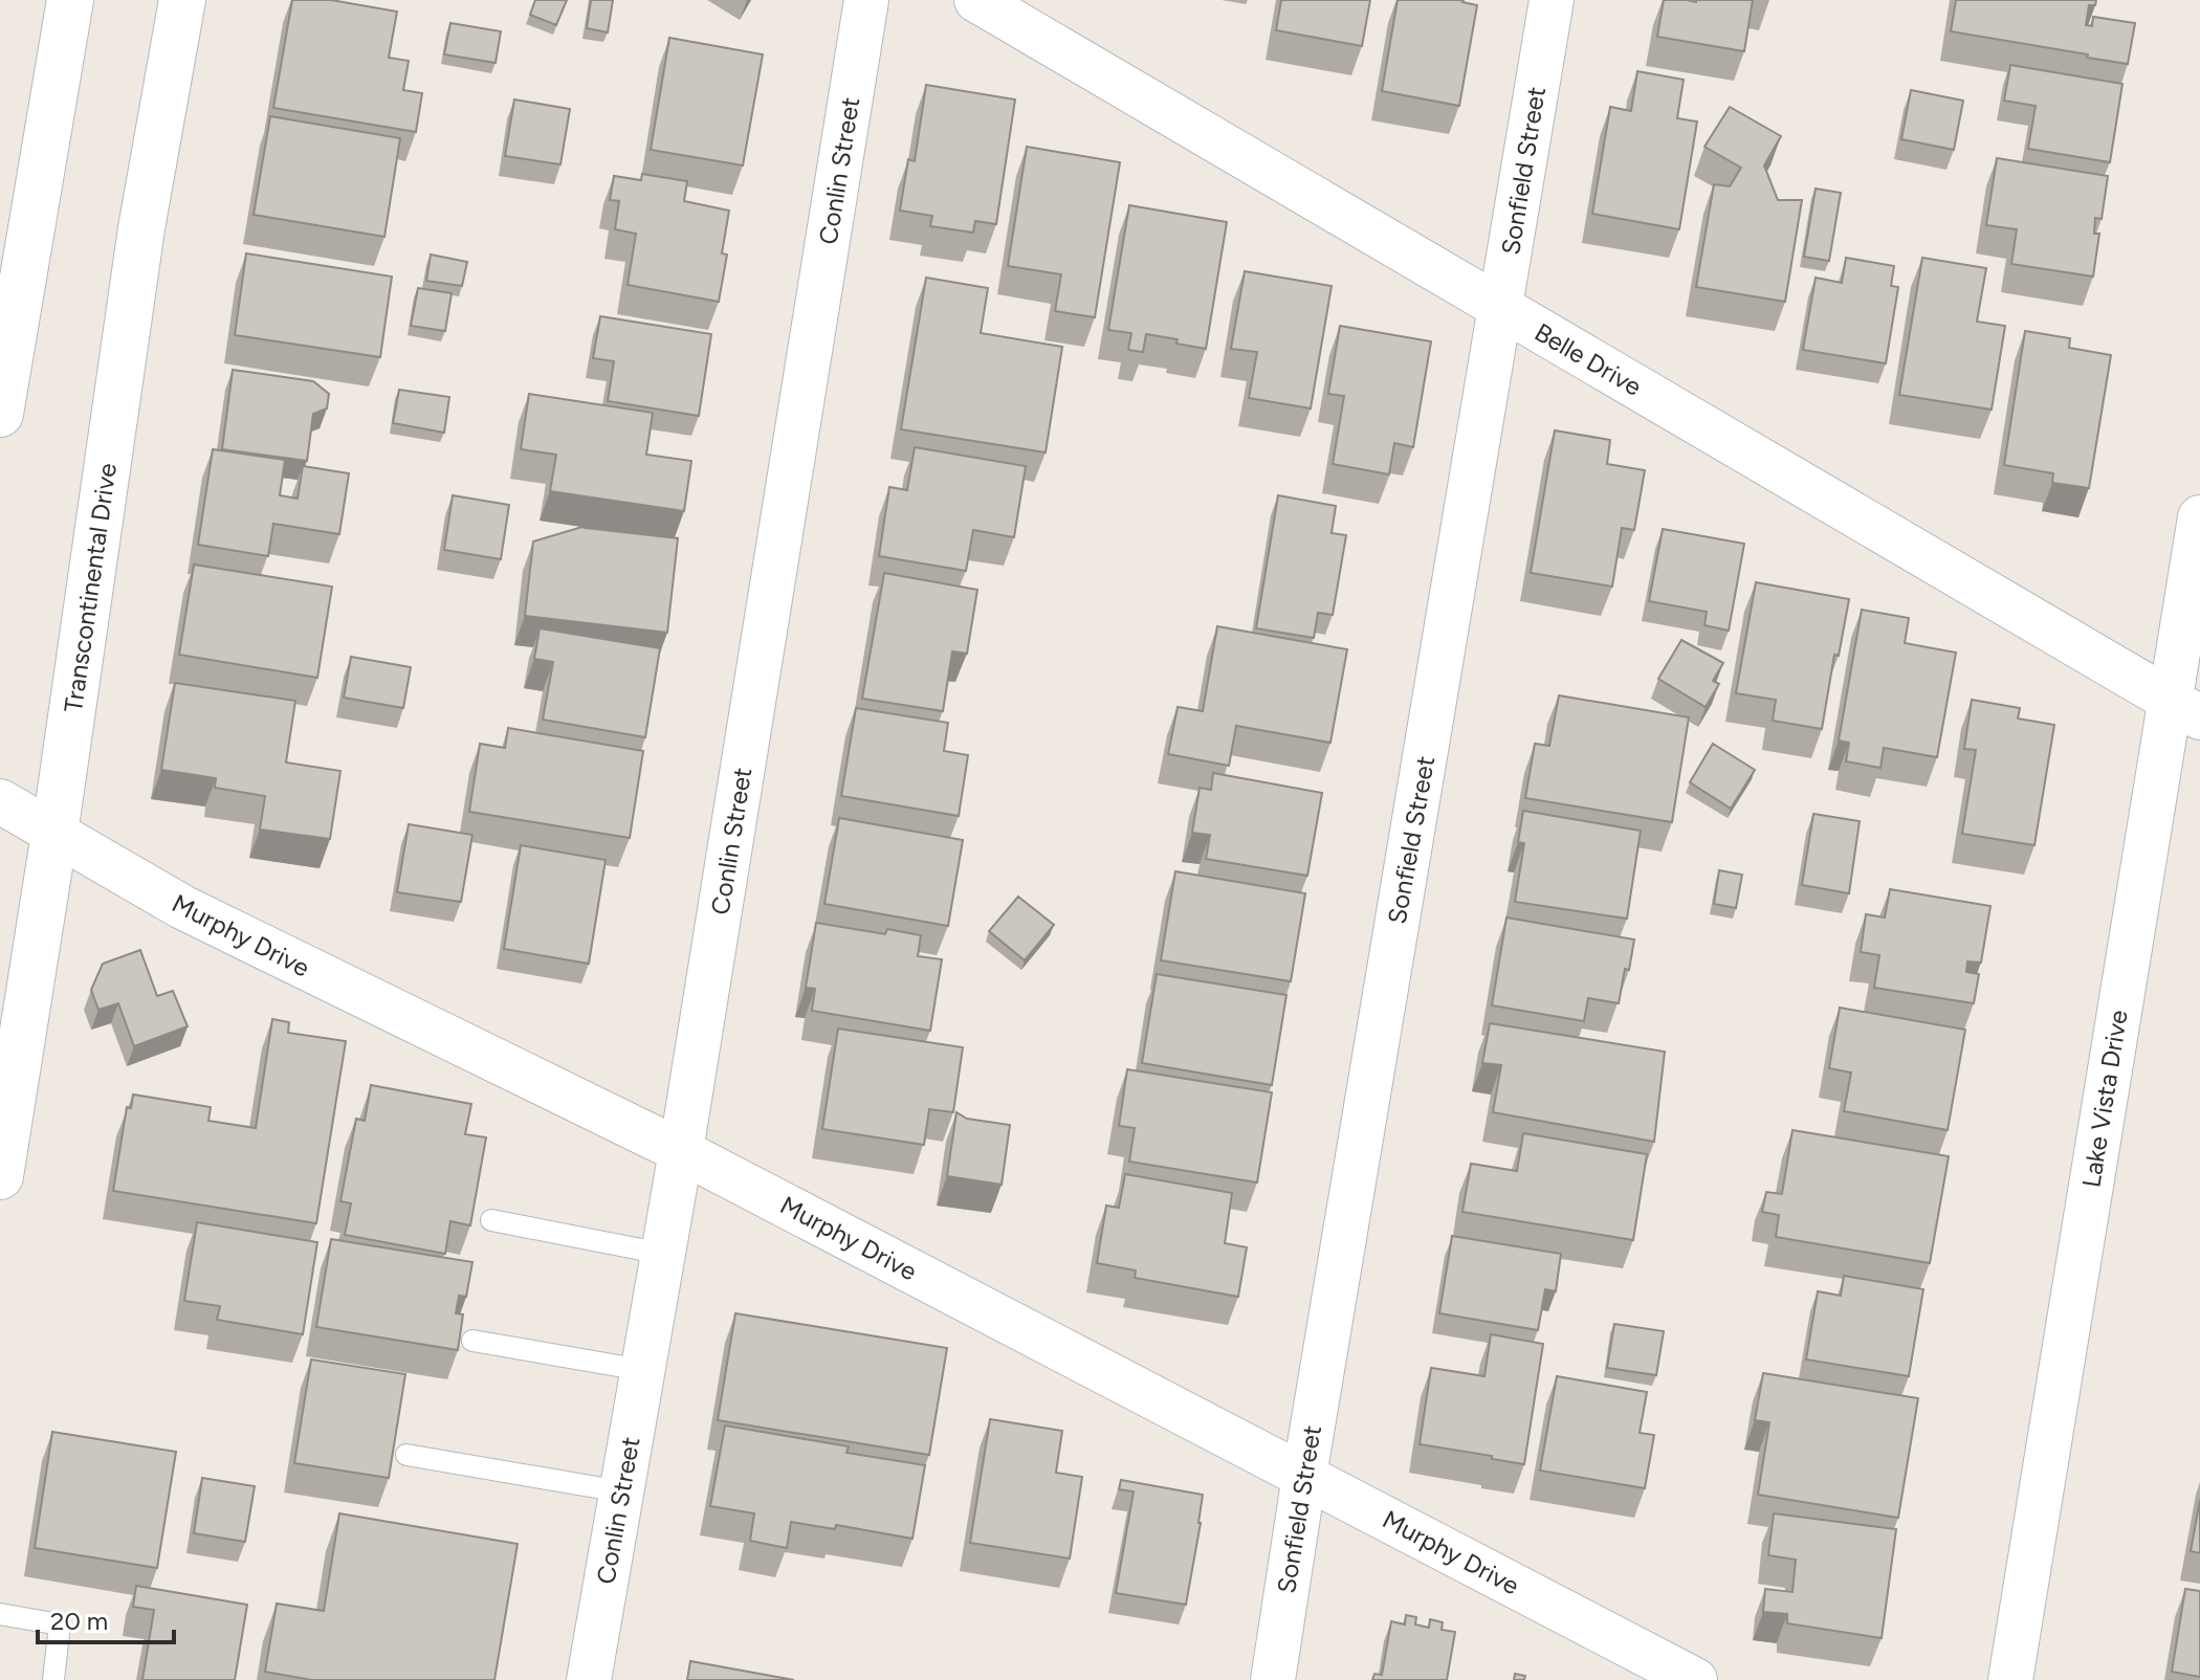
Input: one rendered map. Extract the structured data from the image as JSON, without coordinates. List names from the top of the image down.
{
  "streets": {
    "street": [
      "Conlin Street",
      "Sonfield Street",
      "Belle Drive",
      "Transcontinental Drive",
      "Murphy Drive",
      "Lake Vista Drive"
    ]
  },
  "crossings": [
    ["Conlin Street", "Murphy Drive"],
    ["Sonfield Street", "Belle Drive"],
    ["Sonfield Street", "Murphy Drive"],
    ["Belle Drive", "Lake Vista Drive"],
    ["Transcontinental Drive", "Murphy Drive"]
  ],
  "scale_bar": "20 m"
}
